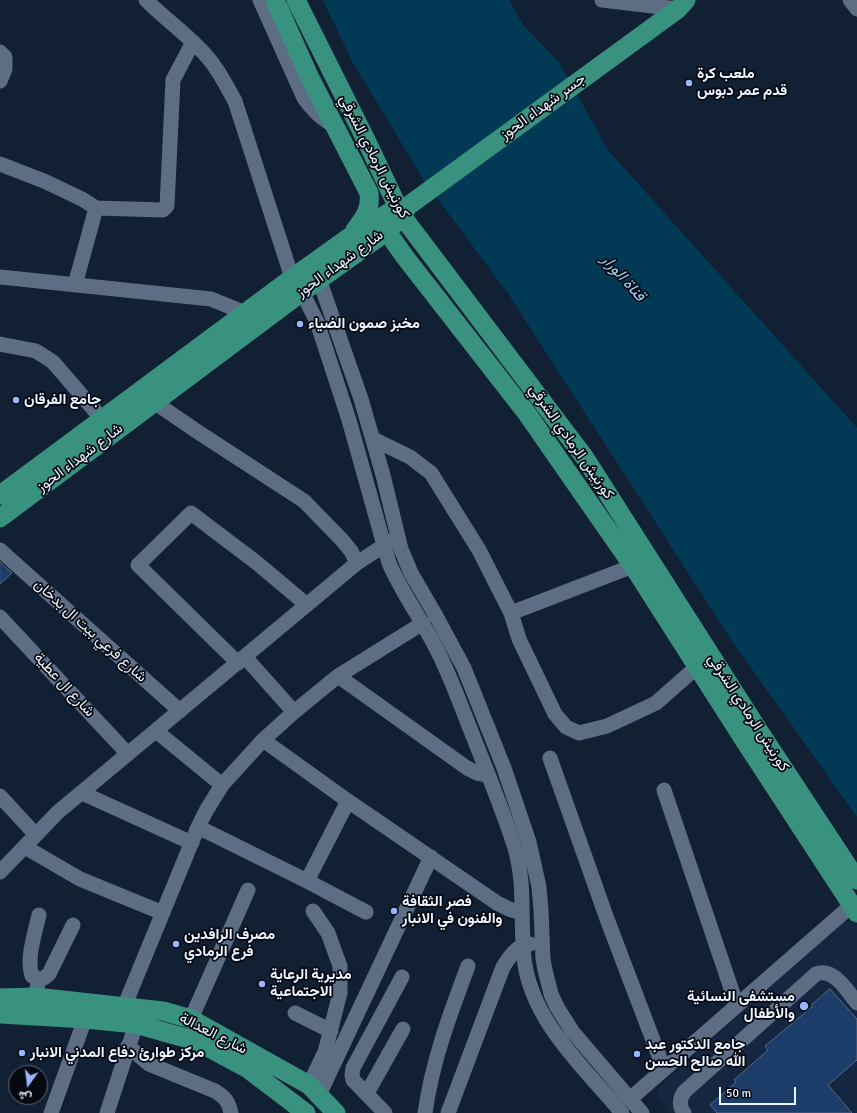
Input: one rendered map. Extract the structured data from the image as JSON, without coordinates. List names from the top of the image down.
{
  "streets": {
    "main road": [
      "جسر شهداء الحوز",
      "كورنيش الرمادي الشرقي",
      "شارع شهداء الحوز",
      "شارع العدالة"
    ],
    "street": ["شارع فرعي بيت ال بدخان", "شارع ال عطية"]
  },
  "crossings": [
    ["جسر شهداء الحوز", "كورنيش الرمادي الشرقي"],
    ["جسر شهداء الحوز", "شارع شهداء الحوز"],
    ["كورنيش الرمادي الشرقي", "شارع شهداء الحوز"]
  ],
  "water": ["قناة الورار"],
  "places": [
    "ملعب كرة قدم عمر دبوس",
    "مخبز صمون الضياء",
    "جامع الفرقان",
    "فصر الثقافة والفنون في الانبار",
    "مصرف الرافدين فرع الرمادي",
    "مديرية الرعاية الاجتماعية",
    "مستشفى النسائية والأطفال",
    "مركز طوارئ دفاع المدني الانبار",
    "جامع الدكتور عبد الله صالح الحسن"
  ],
  "scale_bar": "50 m",
  "north": "bottom"
}
